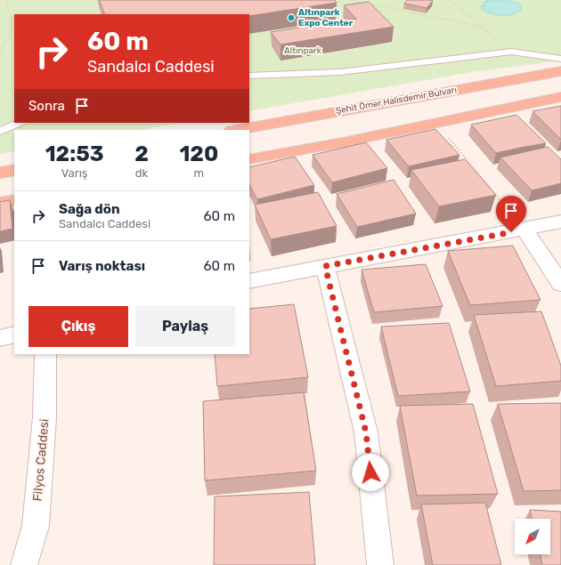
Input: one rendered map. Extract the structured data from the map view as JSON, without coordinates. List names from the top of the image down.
{
  "streets": {
    "highway": ["Şehit Ömer Halisdemir Bulvarı"],
    "street": ["Filyos Caddesi"]
  },
  "parks": ["Altınpark"],
  "places": ["Altınpark Expo Center"],
  "north": "bottom left",
  "page": {
    "turn": ["60 m", "Sandalcı Caddesi"],
    "then": "Sonra",
    "eta": [
      "12:53",
      "Varış",
      "2",
      "dk",
      "120",
      "m"
    ],
    "list": [
      {
        "name": "Sağa dön",
        "note": "Sandalcı Caddesi",
        "value": "60 m"
      },
      {
        "name": "Varış noktası",
        "value": "60 m"
      }
    ],
    "buttons": ["Çıkış", "Paylaş"]
  }
}
